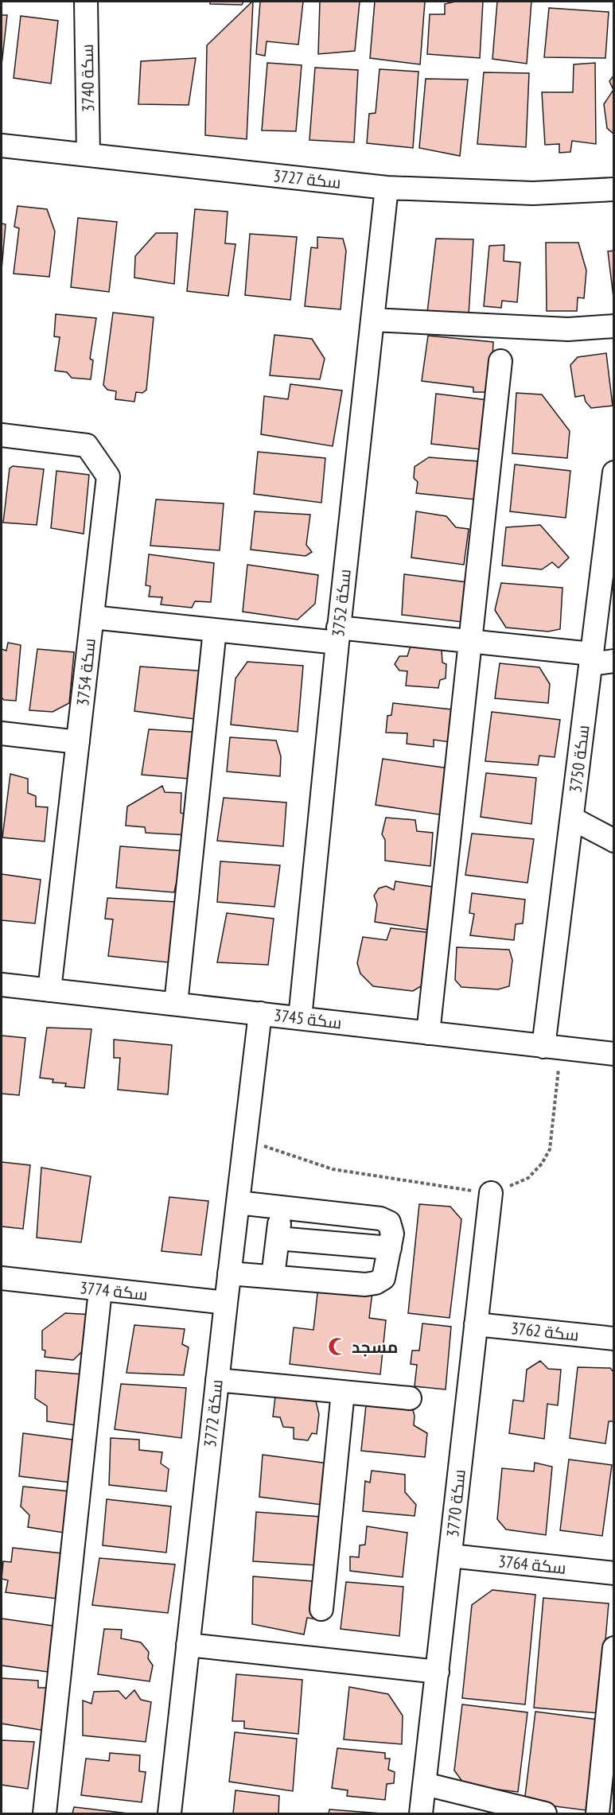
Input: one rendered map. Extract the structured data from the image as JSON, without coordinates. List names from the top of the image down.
{
  "streets": {
    "street": [
      "سكة 3740",
      "سكة 3727",
      "سكة 3752",
      "سكة 3754",
      "سكة 3750",
      "سكة 3745",
      "سكة 3774",
      "سكة 3762",
      "سكة 3772",
      "سكة 3770",
      "سكة 3764"
    ]
  },
  "crossings": [
    ["سكة 3740", "سكة 3727"],
    ["سكة 3727", "سكة 3752"],
    ["سكة 3752", "سكة 3745"],
    ["سكة 3754", "سكة 3745"],
    ["سكة 3750", "سكة 3745"],
    ["سكة 3745", "سكة 3772"],
    ["سكة 3774", "سكة 3772"],
    ["سكة 3762", "سكة 3770"],
    ["سكة 3770", "سكة 3764"]
  ],
  "places": {
    "mosque": ["مسجد"]
  }
}
